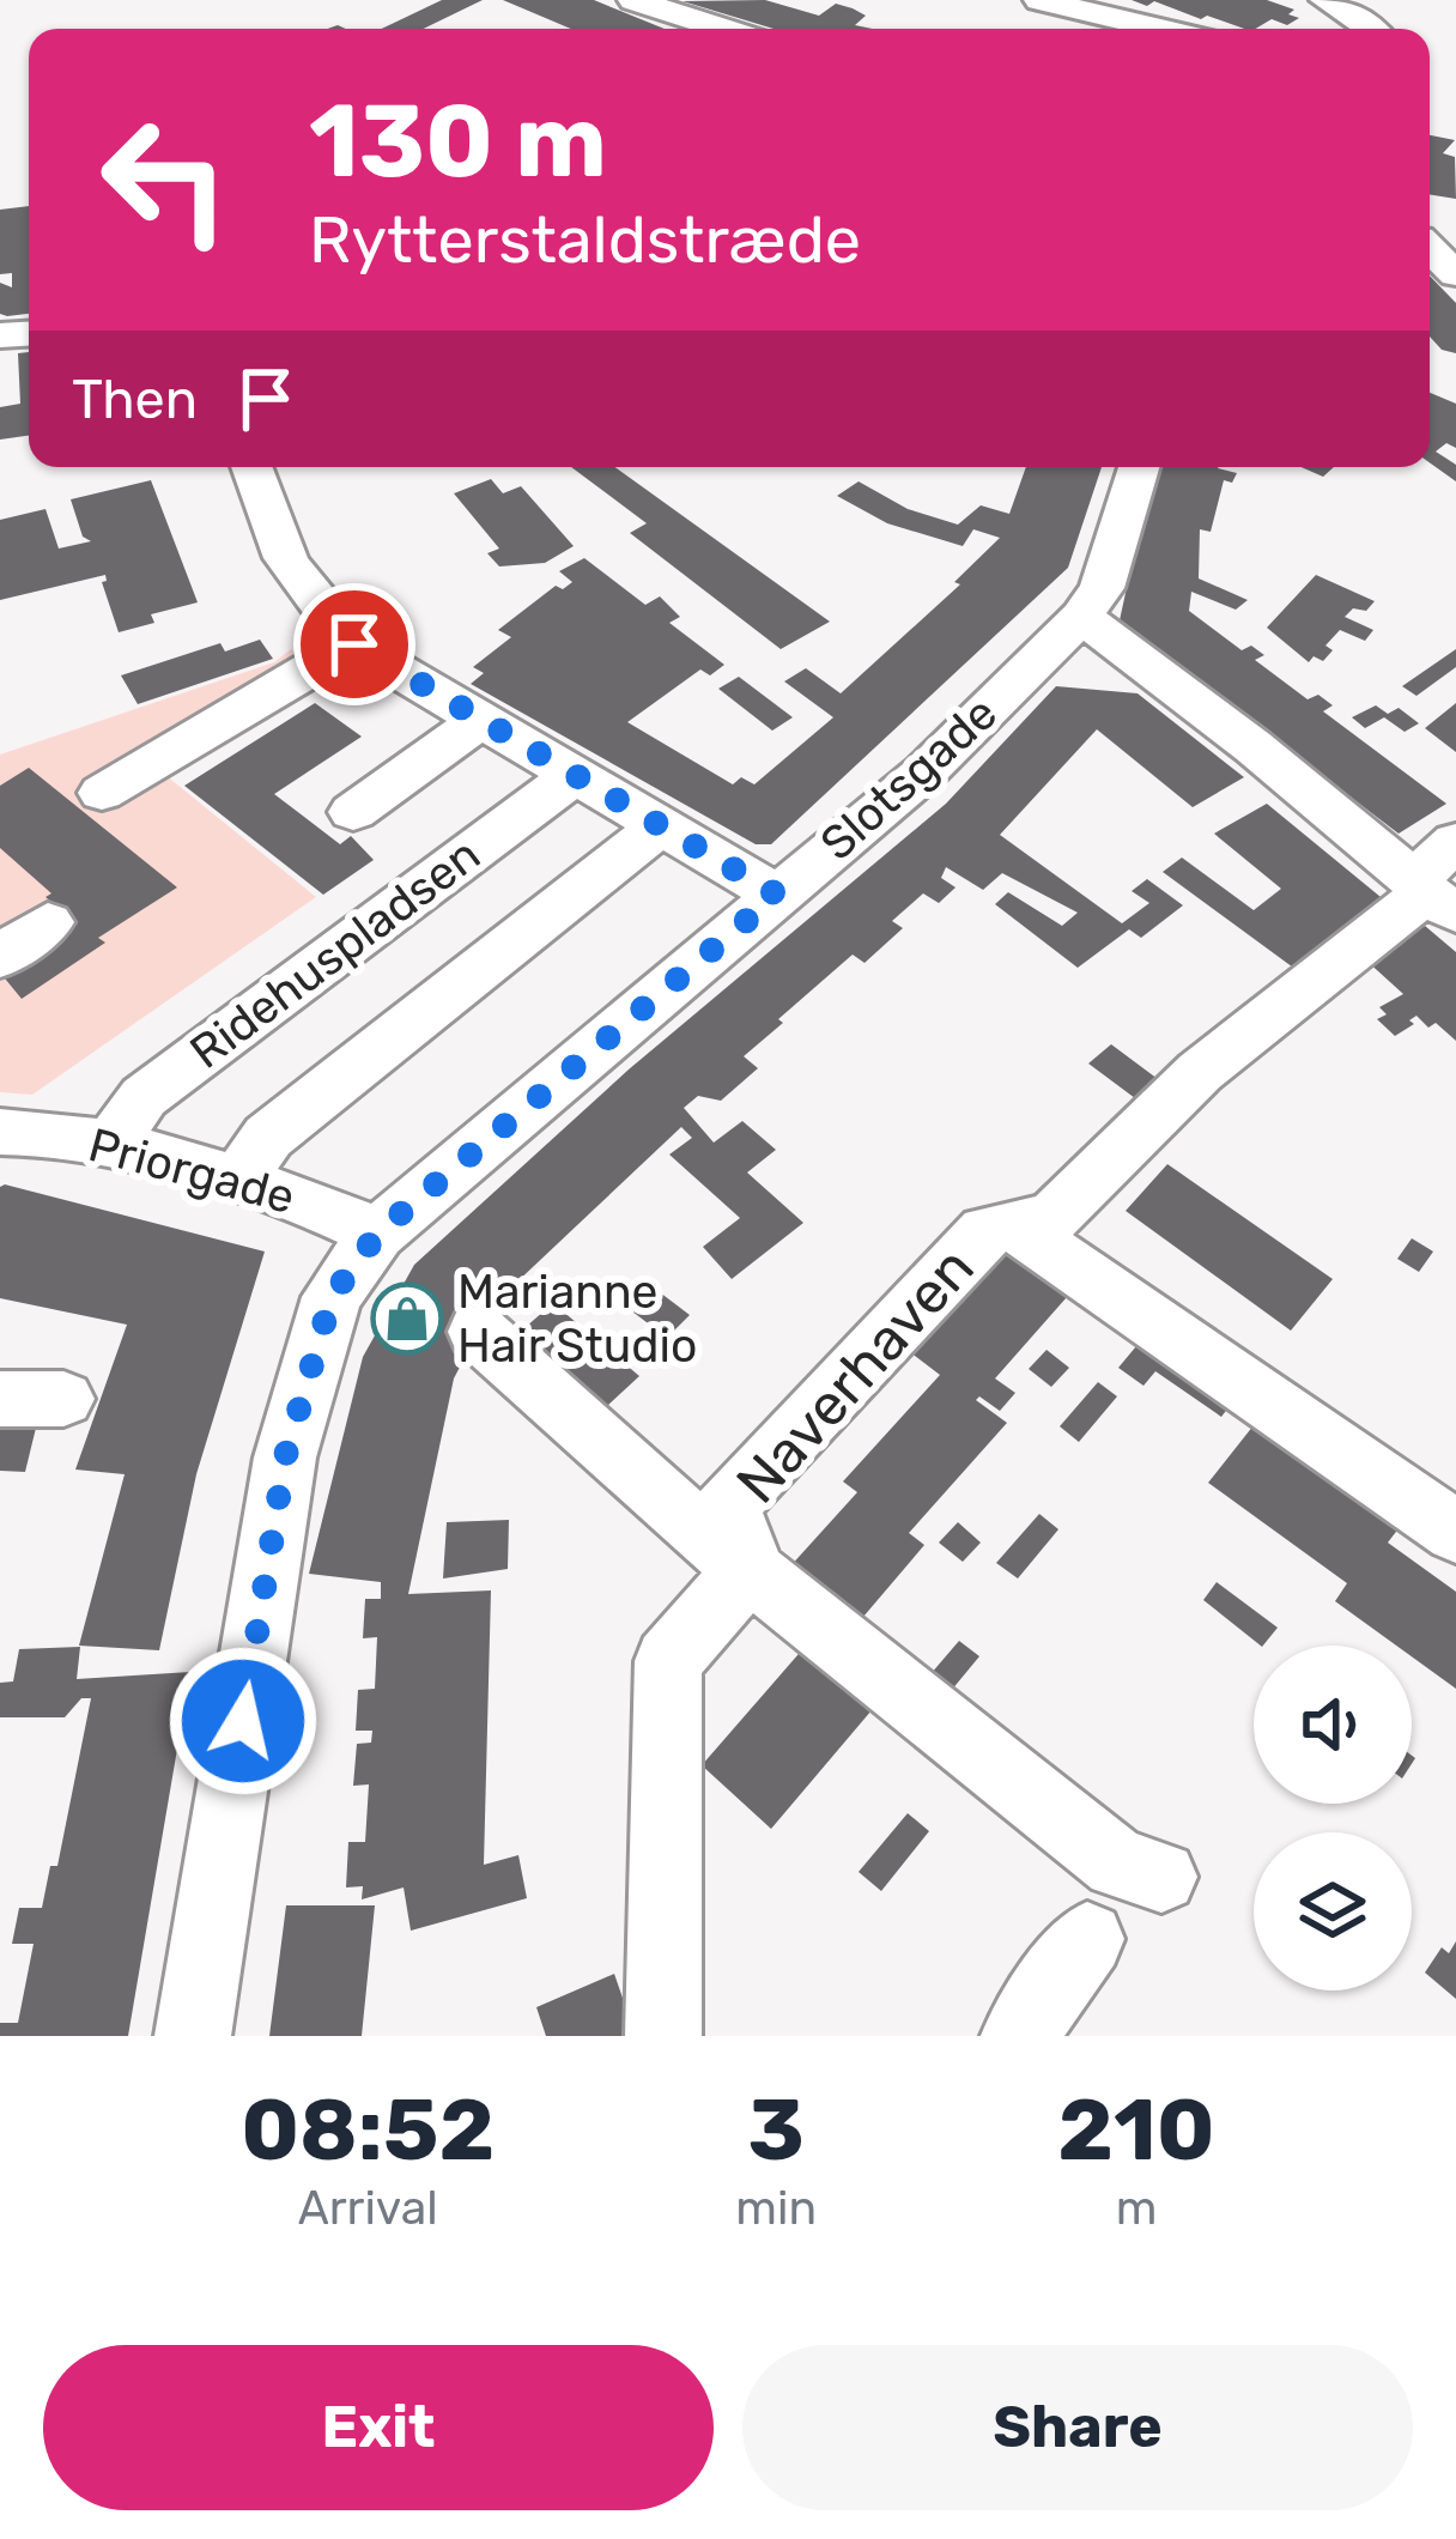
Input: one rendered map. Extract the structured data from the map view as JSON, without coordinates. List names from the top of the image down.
{
  "streets": {
    "street": [
      "Slotsgade",
      "Ridehuspladsen",
      "Priorgade",
      "Naverhaven"
    ]
  },
  "crossings": [
    ["Slotsgade", "Priorgade"],
    ["Ridehuspladsen", "Priorgade"]
  ],
  "places": {
    "shop": ["Marianne Hair Studio"]
  },
  "page": {
    "turn": ["130 m", "Rytterstaldstræde"],
    "then": "Then",
    "eta": [
      "08:52",
      "Arrival",
      "3",
      "min",
      "210",
      "m"
    ],
    "buttons": ["Exit", "Share"]
  }
}
